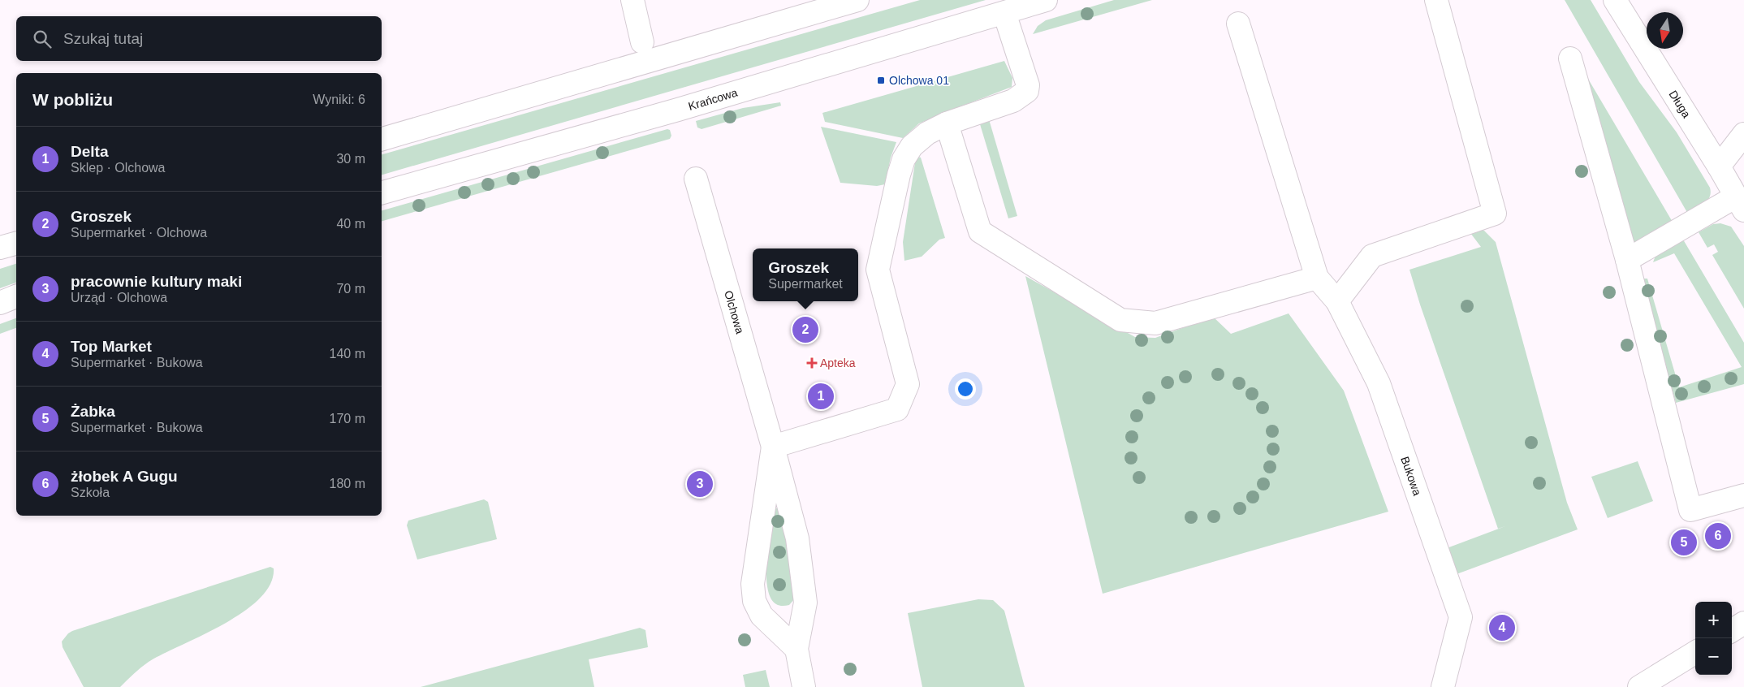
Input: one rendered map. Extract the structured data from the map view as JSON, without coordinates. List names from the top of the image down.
{
  "streets": {
    "street": [
      "Krańcowa",
      "Długa",
      "Olchowa",
      "Bukowa"
    ]
  },
  "places": {
    "transit": ["Olchowa 01"],
    "health": ["Apteka"]
  },
  "north": "bottom",
  "page": {
    "search": "Szukaj tutaj",
    "heading": ["W pobliżu", "Wyniki: 6"],
    "list": [
      {
        "mark": "1",
        "name": "Delta",
        "note": "Sklep · Olchowa",
        "value": "30 m"
      },
      {
        "mark": "2",
        "name": "Groszek",
        "note": "Supermarket · Olchowa",
        "value": "40 m"
      },
      {
        "mark": "3",
        "name": "pracownie kultury maki",
        "note": "Urząd · Olchowa",
        "value": "70 m"
      },
      {
        "mark": "4",
        "name": "Top Market",
        "note": "Supermarket · Bukowa",
        "value": "140 m"
      },
      {
        "mark": "5",
        "name": "Żabka",
        "note": "Supermarket · Bukowa",
        "value": "170 m"
      },
      {
        "mark": "6",
        "name": "żłobek A Gugu",
        "note": "Szkoła",
        "value": "180 m"
      }
    ],
    "popup": ["Groszek", "Supermarket"],
    "pins": [
      "2",
      "1",
      "3",
      "6",
      "5",
      "4"
    ],
    "map_buttons": ["+", "−"]
  }
}
